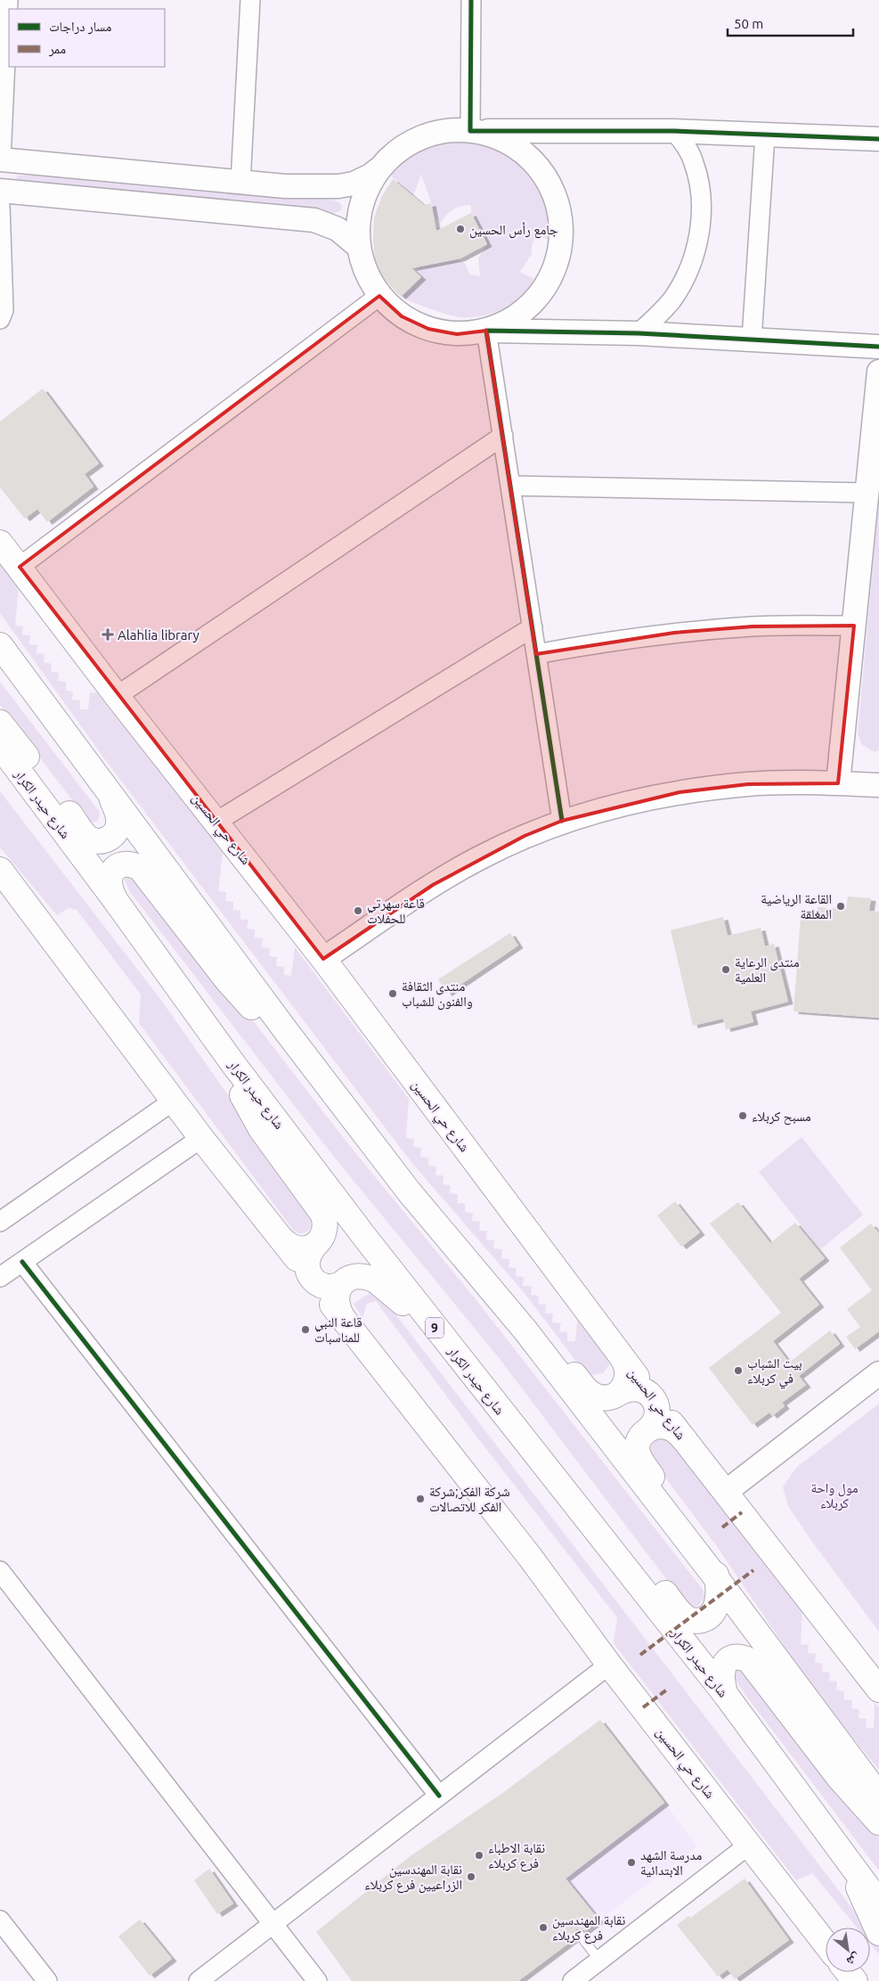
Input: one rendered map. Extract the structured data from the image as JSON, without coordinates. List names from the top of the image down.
{
  "streets": {
    "main road": ["شارع حيدر الكرار", "شارع حي الحسين", "9"]
  },
  "parks": ["مول واحة كربلاء"],
  "places": {
    "other": [
      "جامع رأس الحسين",
      "القاعة الرياضية المغلقة",
      "قاعة سهرتي للحفلات",
      "منتدى الرعاية العلمية",
      "منتدى الثقافة والفنون للشباب",
      "مسبح كربلاء",
      "قاعة النبي للمناسبات",
      "بيت الشباب في كربلاء",
      "شركة الفكر;شركة الفكر للاتصالات",
      "نقابة الاطباء فرع كربلاء",
      "مدرسة الشهد الابتدائية",
      "نقابة المهندسين الزراعيين فرع كربلاء",
      "نقابة المهندسين فرع كربلاء"
    ],
    "health": ["Alahlia library"]
  },
  "legend": ["مسار دراجات", "ممر"],
  "scale_bar": "50 m",
  "north": "bottom right"
}
